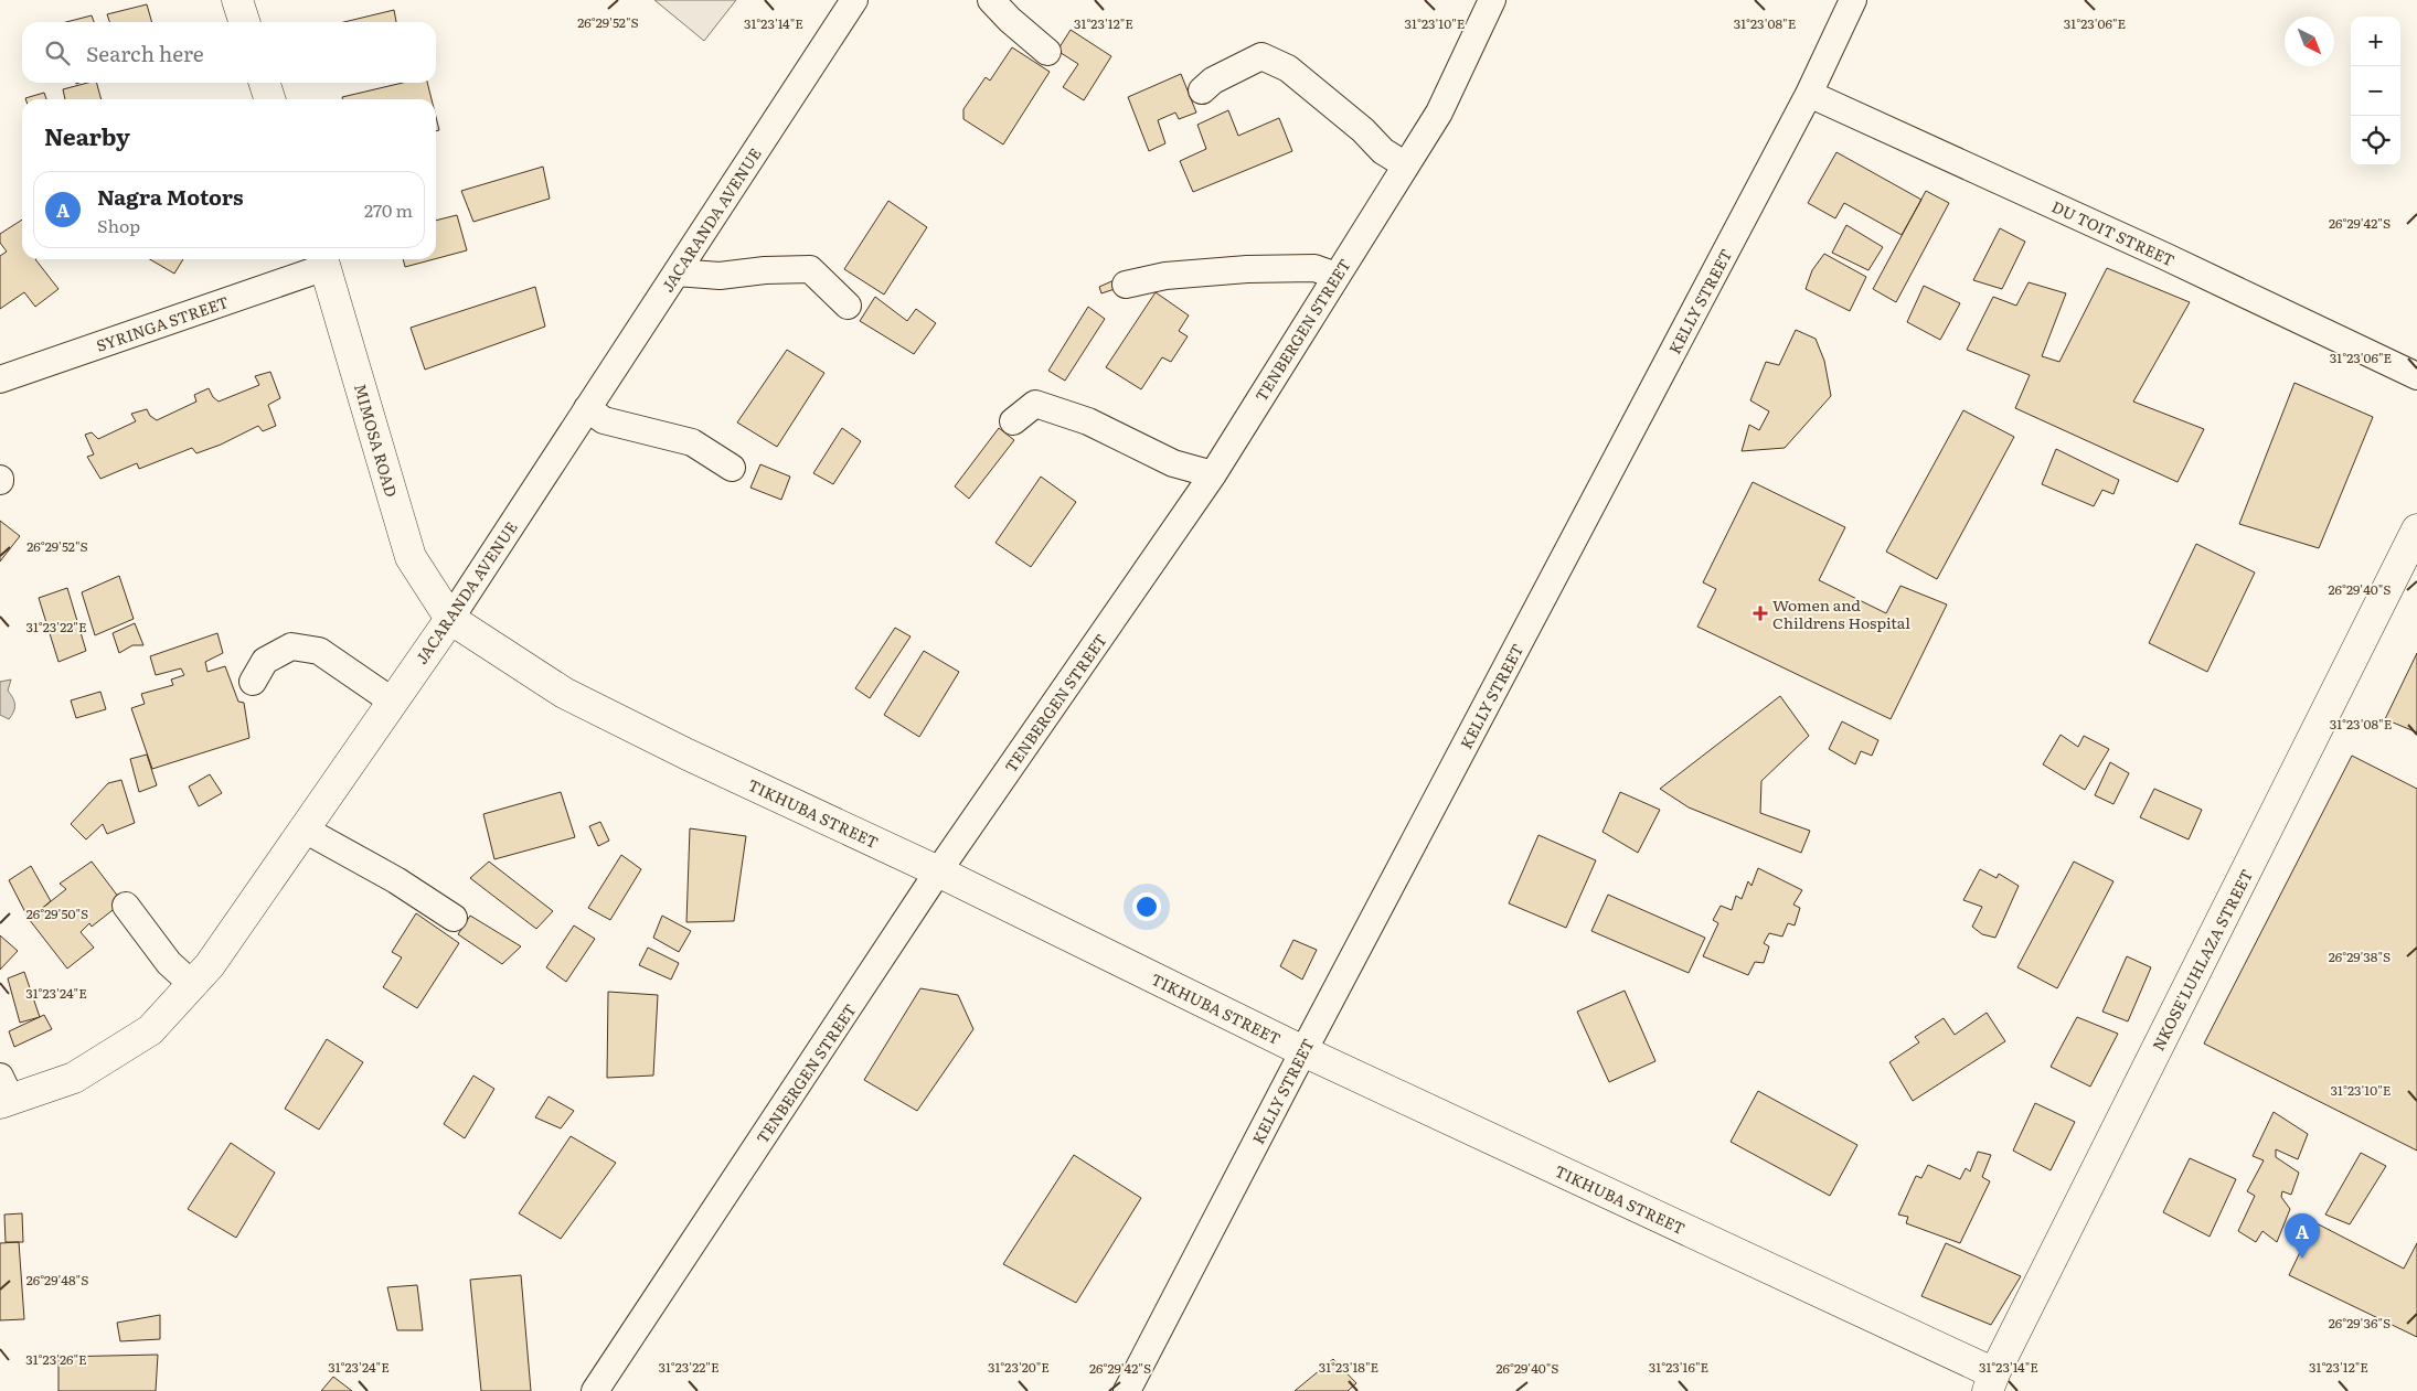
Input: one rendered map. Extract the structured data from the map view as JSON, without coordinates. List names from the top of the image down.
{
  "streets": {
    "street": [
      "JACARANDA AVENUE",
      "DU TOIT STREET",
      "KELLY STREET",
      "SYRINGA STREET",
      "TENBERGEN STREET",
      "MIMOSA ROAD",
      "TIKHUBA STREET",
      "NKOSE'LUHLAZA STREET"
    ]
  },
  "crossings": [
    ["JACARANDA AVENUE", "MIMOSA ROAD"],
    ["JACARANDA AVENUE", "TIKHUBA STREET"],
    ["DU TOIT STREET", "KELLY STREET"],
    ["KELLY STREET", "TIKHUBA STREET"],
    ["SYRINGA STREET", "MIMOSA ROAD"],
    ["TENBERGEN STREET", "TIKHUBA STREET"],
    ["MIMOSA ROAD", "TIKHUBA STREET"],
    ["TIKHUBA STREET", "NKOSE'LUHLAZA STREET"]
  ],
  "places": {
    "health": ["Women and Childrens Hospital"]
  },
  "north": "bottom right",
  "page": {
    "map_buttons": ["+", "−"],
    "search": "Search here",
    "heading": "Nearby",
    "list": [
      {
        "mark": "A",
        "name": "Nagra Motors",
        "note": "Shop",
        "value": "270 m"
      }
    ],
    "pins": "A"
  },
  "coordinates": [
    "26°29'52\"S",
    "31°23'14\"E",
    "31°23'12\"E",
    "31°23'10\"E",
    "31°23'08\"E",
    "31°23'06\"E",
    "26°29'42\"S",
    "26°29'40\"S",
    "31°23'22\"E",
    "26°29'50\"S",
    "26°29'38\"S",
    "31°23'24\"E",
    "26°29'48\"S",
    "26°29'36\"S",
    "31°23'26\"E",
    "31°23'20\"E",
    "31°23'18\"E",
    "31°23'16\"E"
  ]
}
